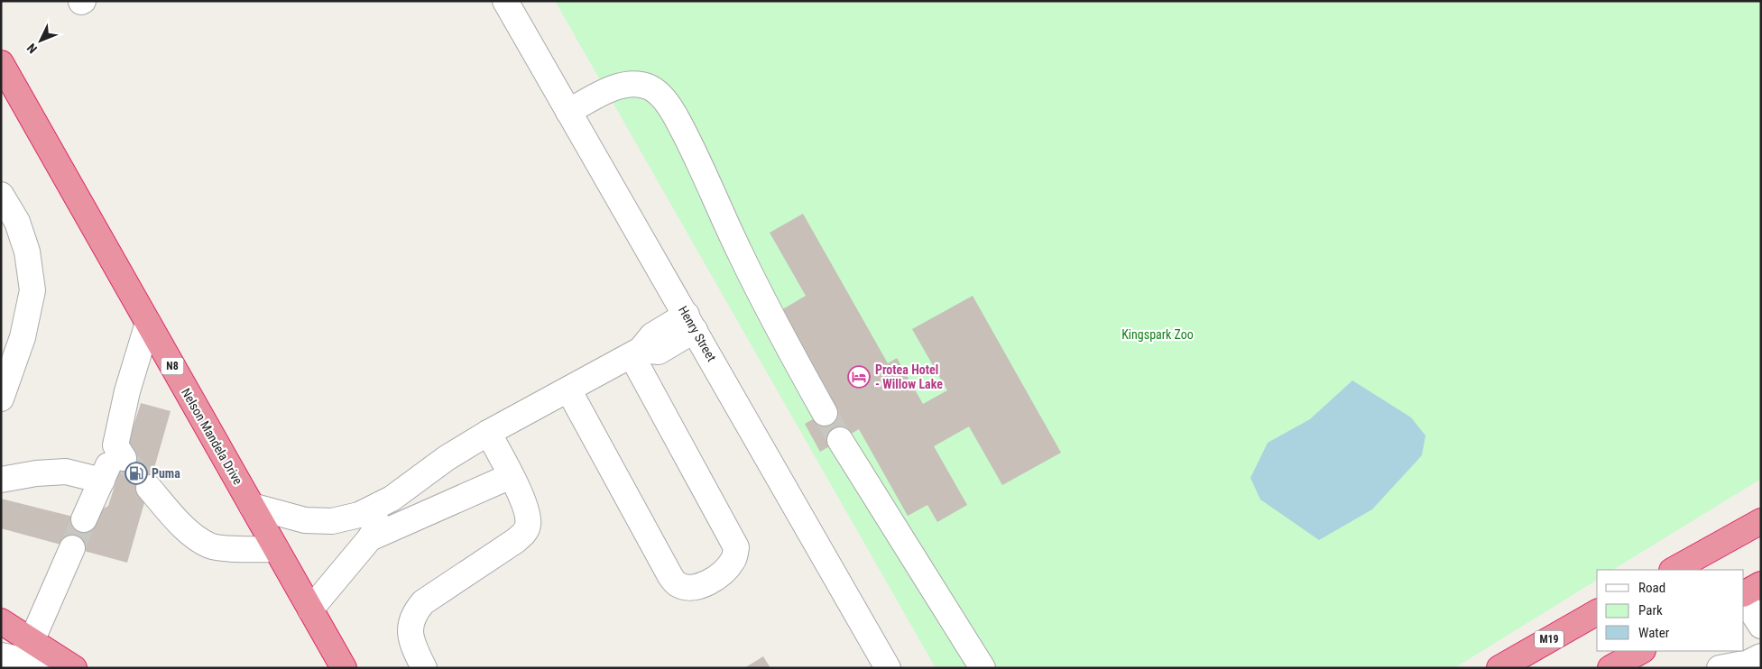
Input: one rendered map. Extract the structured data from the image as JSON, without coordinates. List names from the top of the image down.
{
  "streets": {
    "highway": ["N8", "Nelson Mandela Drive", "M19"],
    "street": ["Henry Street"]
  },
  "parks": ["Kingspark Zoo"],
  "places": {
    "hotel": ["Protea Hotel - Willow Lake"],
    "fuel station": ["Puma"]
  },
  "legend": ["Road", "Park", "Water"],
  "north": "bottom left"
}
